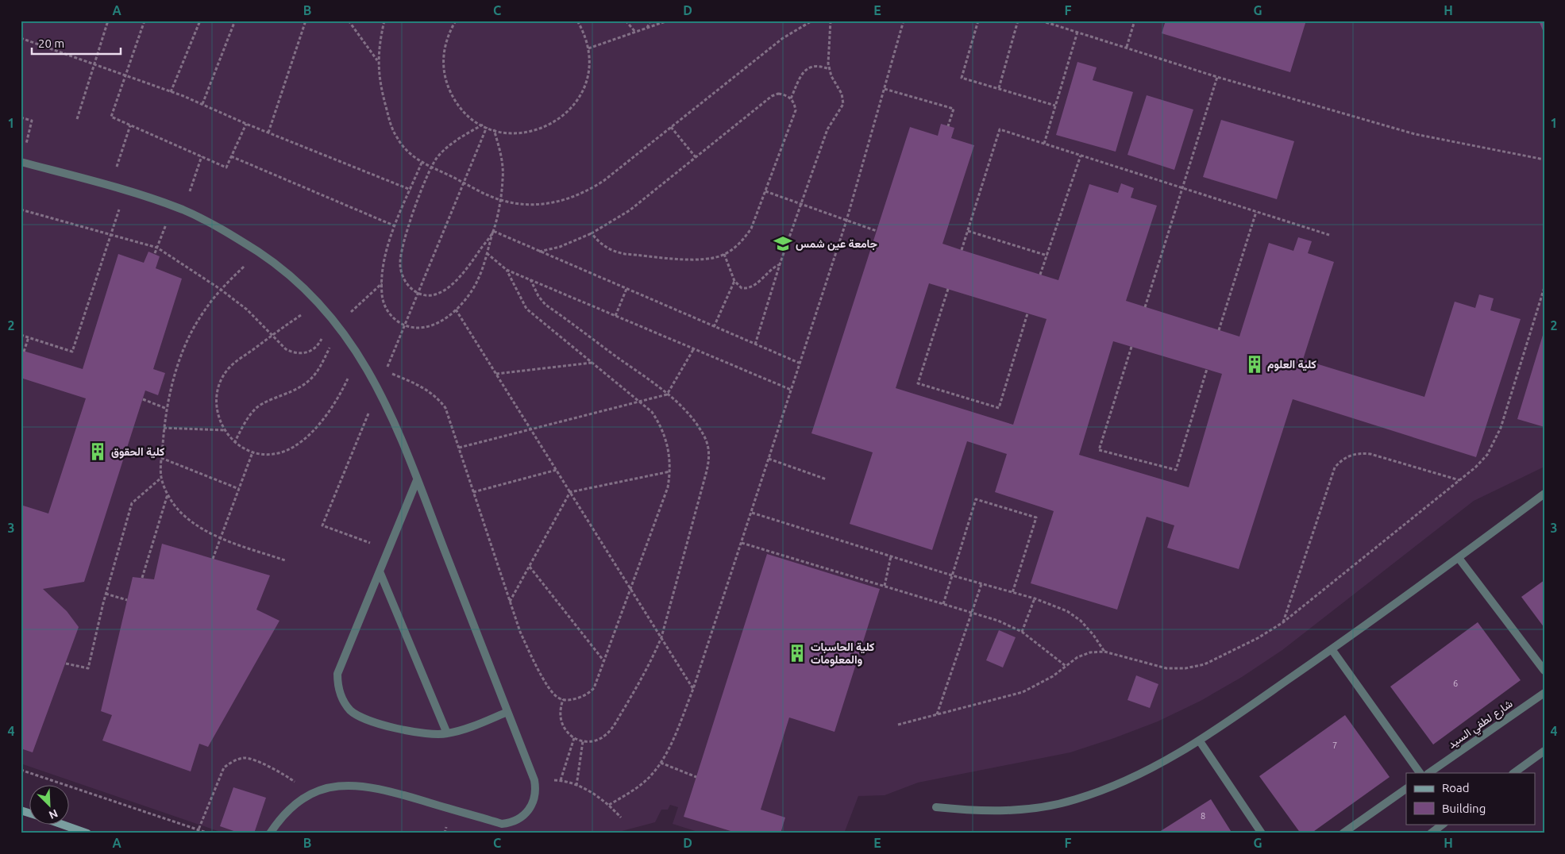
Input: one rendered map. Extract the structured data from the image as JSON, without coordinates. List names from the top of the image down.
{
  "streets": {
    "street": ["شارع لطفي السيد"]
  },
  "places": {
    "school or university": ["جامعة عين شمس"],
    "building": ["كلية العلوم", "كلية الحقوق", "كلية الحاسبات والمعلومات"]
  },
  "house_numbers": ["6", "7", "8"],
  "legend": ["Road", "Building"],
  "scale_bar": "20 m",
  "north": "bottom right",
  "grid": {
    "columns": [
      "A",
      "B",
      "C",
      "D",
      "E",
      "F",
      "G",
      "H"
    ],
    "rows": [
      "1",
      "2",
      "3",
      "4"
    ]
  }
}
